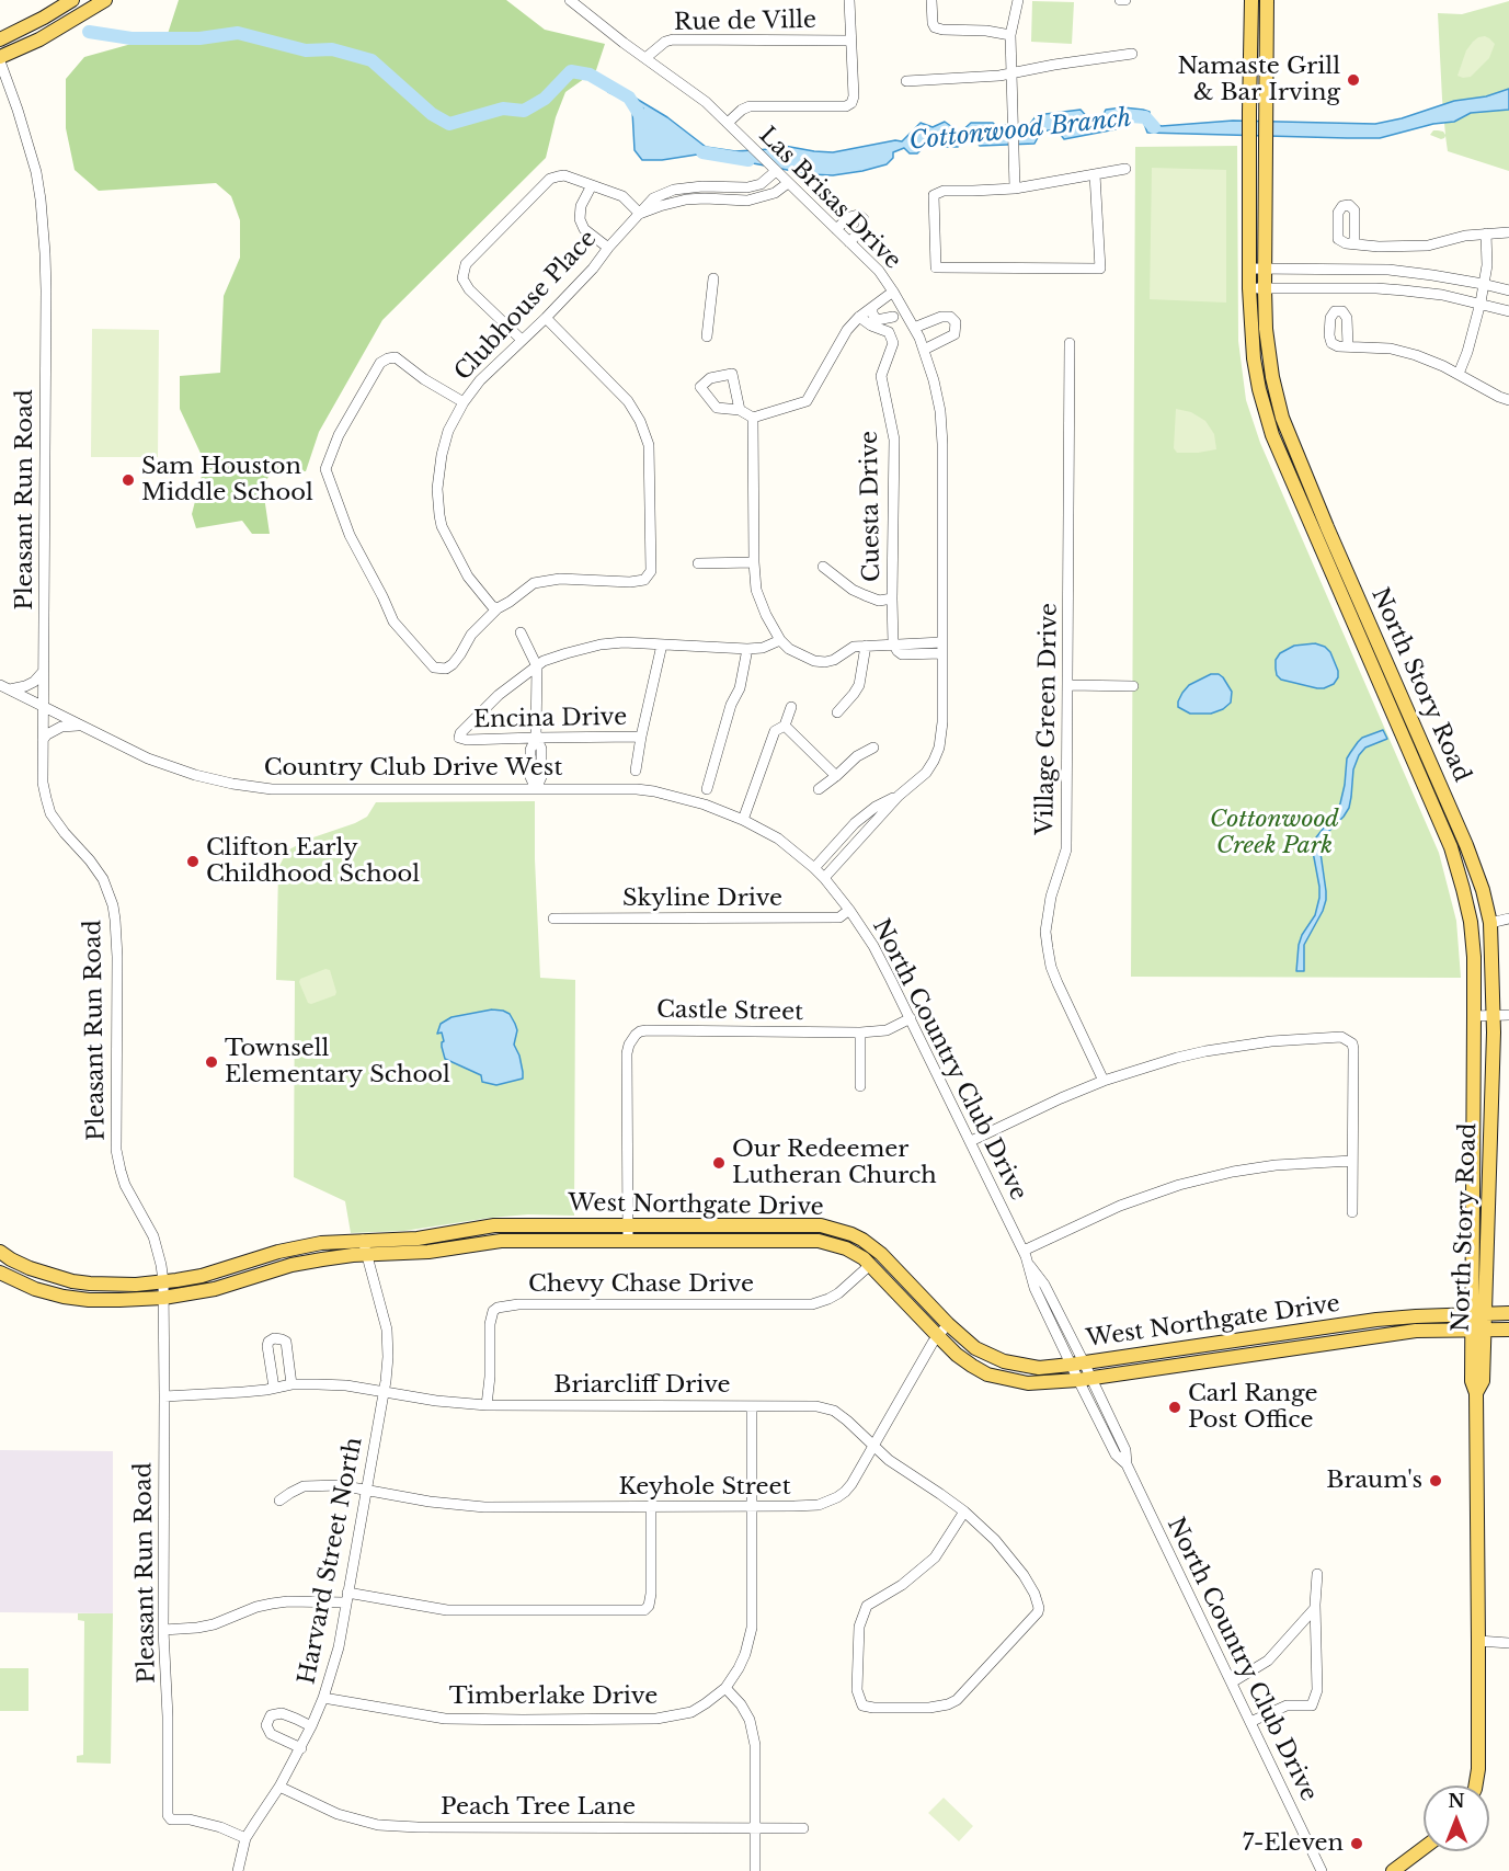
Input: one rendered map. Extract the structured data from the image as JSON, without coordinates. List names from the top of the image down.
{
  "streets": {
    "main road": ["North Story Road", "West Northgate Drive"],
    "street": [
      "Rue de Ville",
      "Las Brisas Drive",
      "Clubhouse Place",
      "Pleasant Run Road",
      "Cuesta Drive",
      "Encina Drive",
      "Village Green Drive",
      "Country Club Drive West",
      "Skyline Drive",
      "Castle Street",
      "North Country Club Drive",
      "Chevy Chase Drive",
      "Briarcliff Drive",
      "Keyhole Street",
      "Harvard Street North",
      "Timberlake Drive",
      "Peach Tree Lane"
    ]
  },
  "crossings": [
    ["Rue de Ville", "Las Brisas Drive"],
    ["Las Brisas Drive", "Clubhouse Place"],
    ["Las Brisas Drive", "Country Club Drive West"],
    ["Las Brisas Drive", "North Country Club Drive"],
    ["Pleasant Run Road", "Country Club Drive West"],
    ["Pleasant Run Road", "West Northgate Drive"],
    ["Pleasant Run Road", "Briarcliff Drive"],
    ["Pleasant Run Road", "Harvard Street North"],
    ["North Story Road", "West Northgate Drive"],
    ["Country Club Drive West", "North Country Club Drive"],
    ["Skyline Drive", "North Country Club Drive"],
    ["Castle Street", "North Country Club Drive"],
    ["Castle Street", "West Northgate Drive"],
    ["North Country Club Drive", "West Northgate Drive"],
    ["West Northgate Drive", "Chevy Chase Drive"],
    ["West Northgate Drive", "Keyhole Street"],
    ["West Northgate Drive", "Harvard Street North"],
    ["Chevy Chase Drive", "Briarcliff Drive"],
    ["Briarcliff Drive", "Keyhole Street"],
    ["Briarcliff Drive", "Harvard Street North"],
    ["Briarcliff Drive", "Timberlake Drive"],
    ["Keyhole Street", "Harvard Street North"],
    ["Keyhole Street", "Timberlake Drive"],
    ["Harvard Street North", "Timberlake Drive"],
    ["Harvard Street North", "Peach Tree Lane"]
  ],
  "water": ["Cottonwood Branch"],
  "parks": ["Cottonwood Creek Park"],
  "places": [
    "Namaste Grill & Bar Irving",
    "Sam Houston Middle School",
    "Clifton Early Childhood School",
    "Townsell Elementary School",
    "Our Redeemer Lutheran Church",
    "Carl Range Post Office",
    "Braum's",
    "7-Eleven"
  ],
  "north": "top"
}
